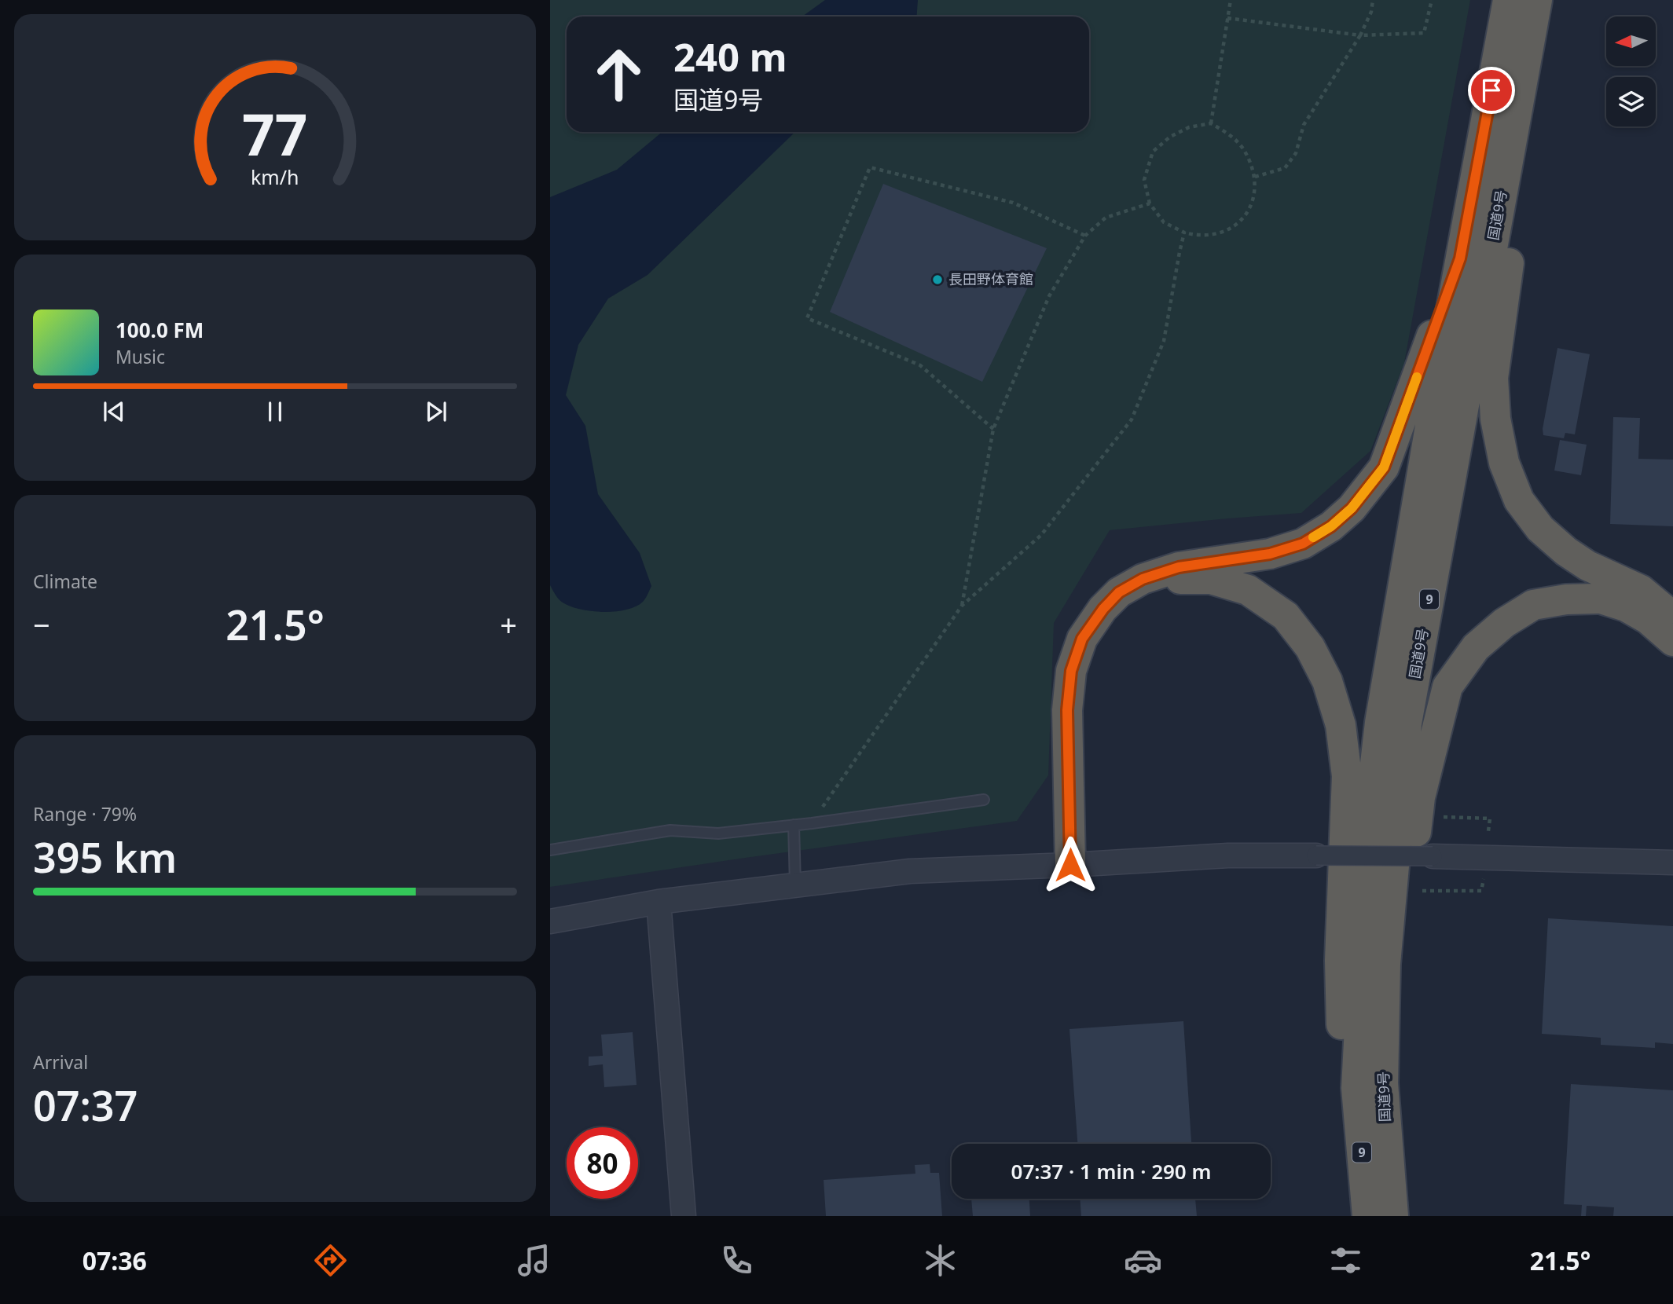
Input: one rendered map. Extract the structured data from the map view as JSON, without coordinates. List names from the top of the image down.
{
  "streets": {
    "highway": ["国道9号", "9"]
  },
  "places": ["長田野体育館"],
  "north": "left",
  "page": {
    "turn": ["240 m", "国道9号"],
    "song": ["100.0 FM", "Music"],
    "tile": [
      "Climate",
      ["Range · 79%", "395 km"],
      ["Arrival", "07:37"]
    ],
    "heat": ["−", "21.5°", "+"],
    "limit": "80",
    "trip": "07:37 · 1 min · 290 m",
    "tabs": ["07:36", "21.5°"],
    "gauge": ["77", "km/h"]
  }
}
